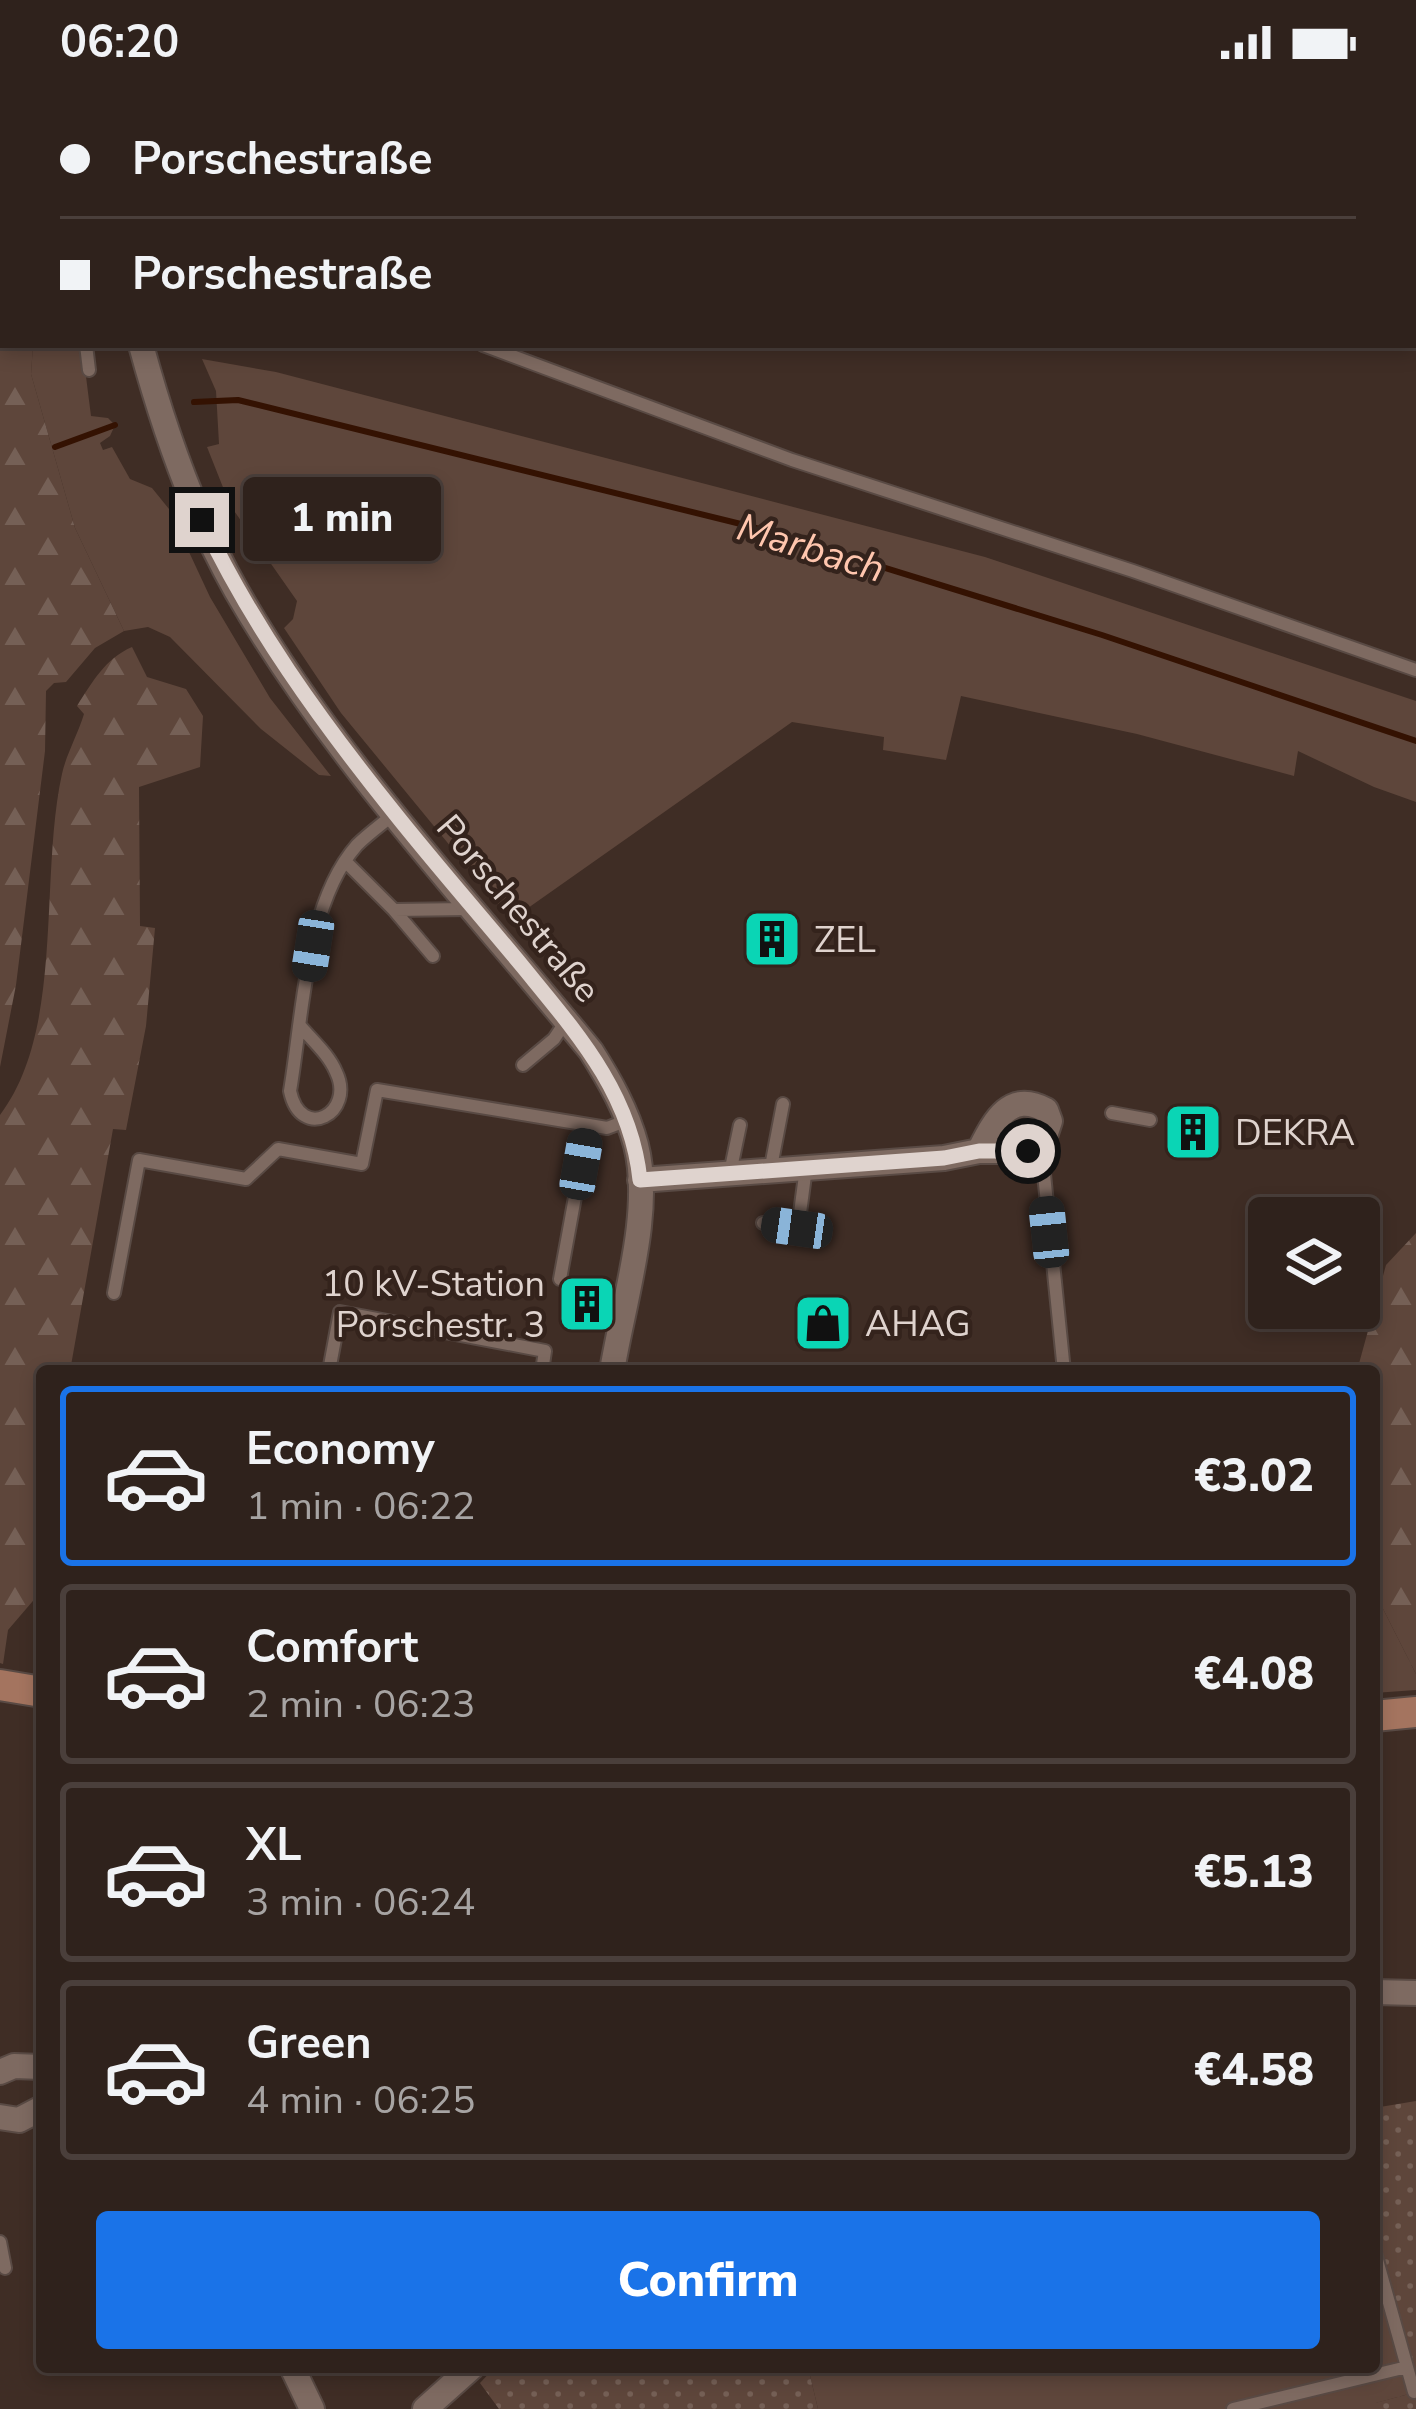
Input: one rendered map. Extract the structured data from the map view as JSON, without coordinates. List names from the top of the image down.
{
  "streets": {
    "street": ["Porschestraße"]
  },
  "water": ["Marbach"],
  "places": {
    "building": ["ZEL", "DEKRA", "10 kV-Station Porschestr. 3"],
    "shop": ["AHAG"]
  },
  "page": {
    "status": "06:20",
    "banner": ["Porschestraße", "Porschestraße"],
    "bubble": "1 min",
    "list": [
      {
        "name": "Economy",
        "note": "1 min · 06:22",
        "value": "€3.02"
      },
      {
        "name": "Comfort",
        "note": "2 min · 06:23",
        "value": "€4.08"
      },
      {
        "name": "XL",
        "note": "3 min · 06:24",
        "value": "€5.13"
      },
      {
        "name": "Green",
        "note": "4 min · 06:25",
        "value": "€4.58"
      }
    ],
    "buttons": "Confirm"
  }
}
